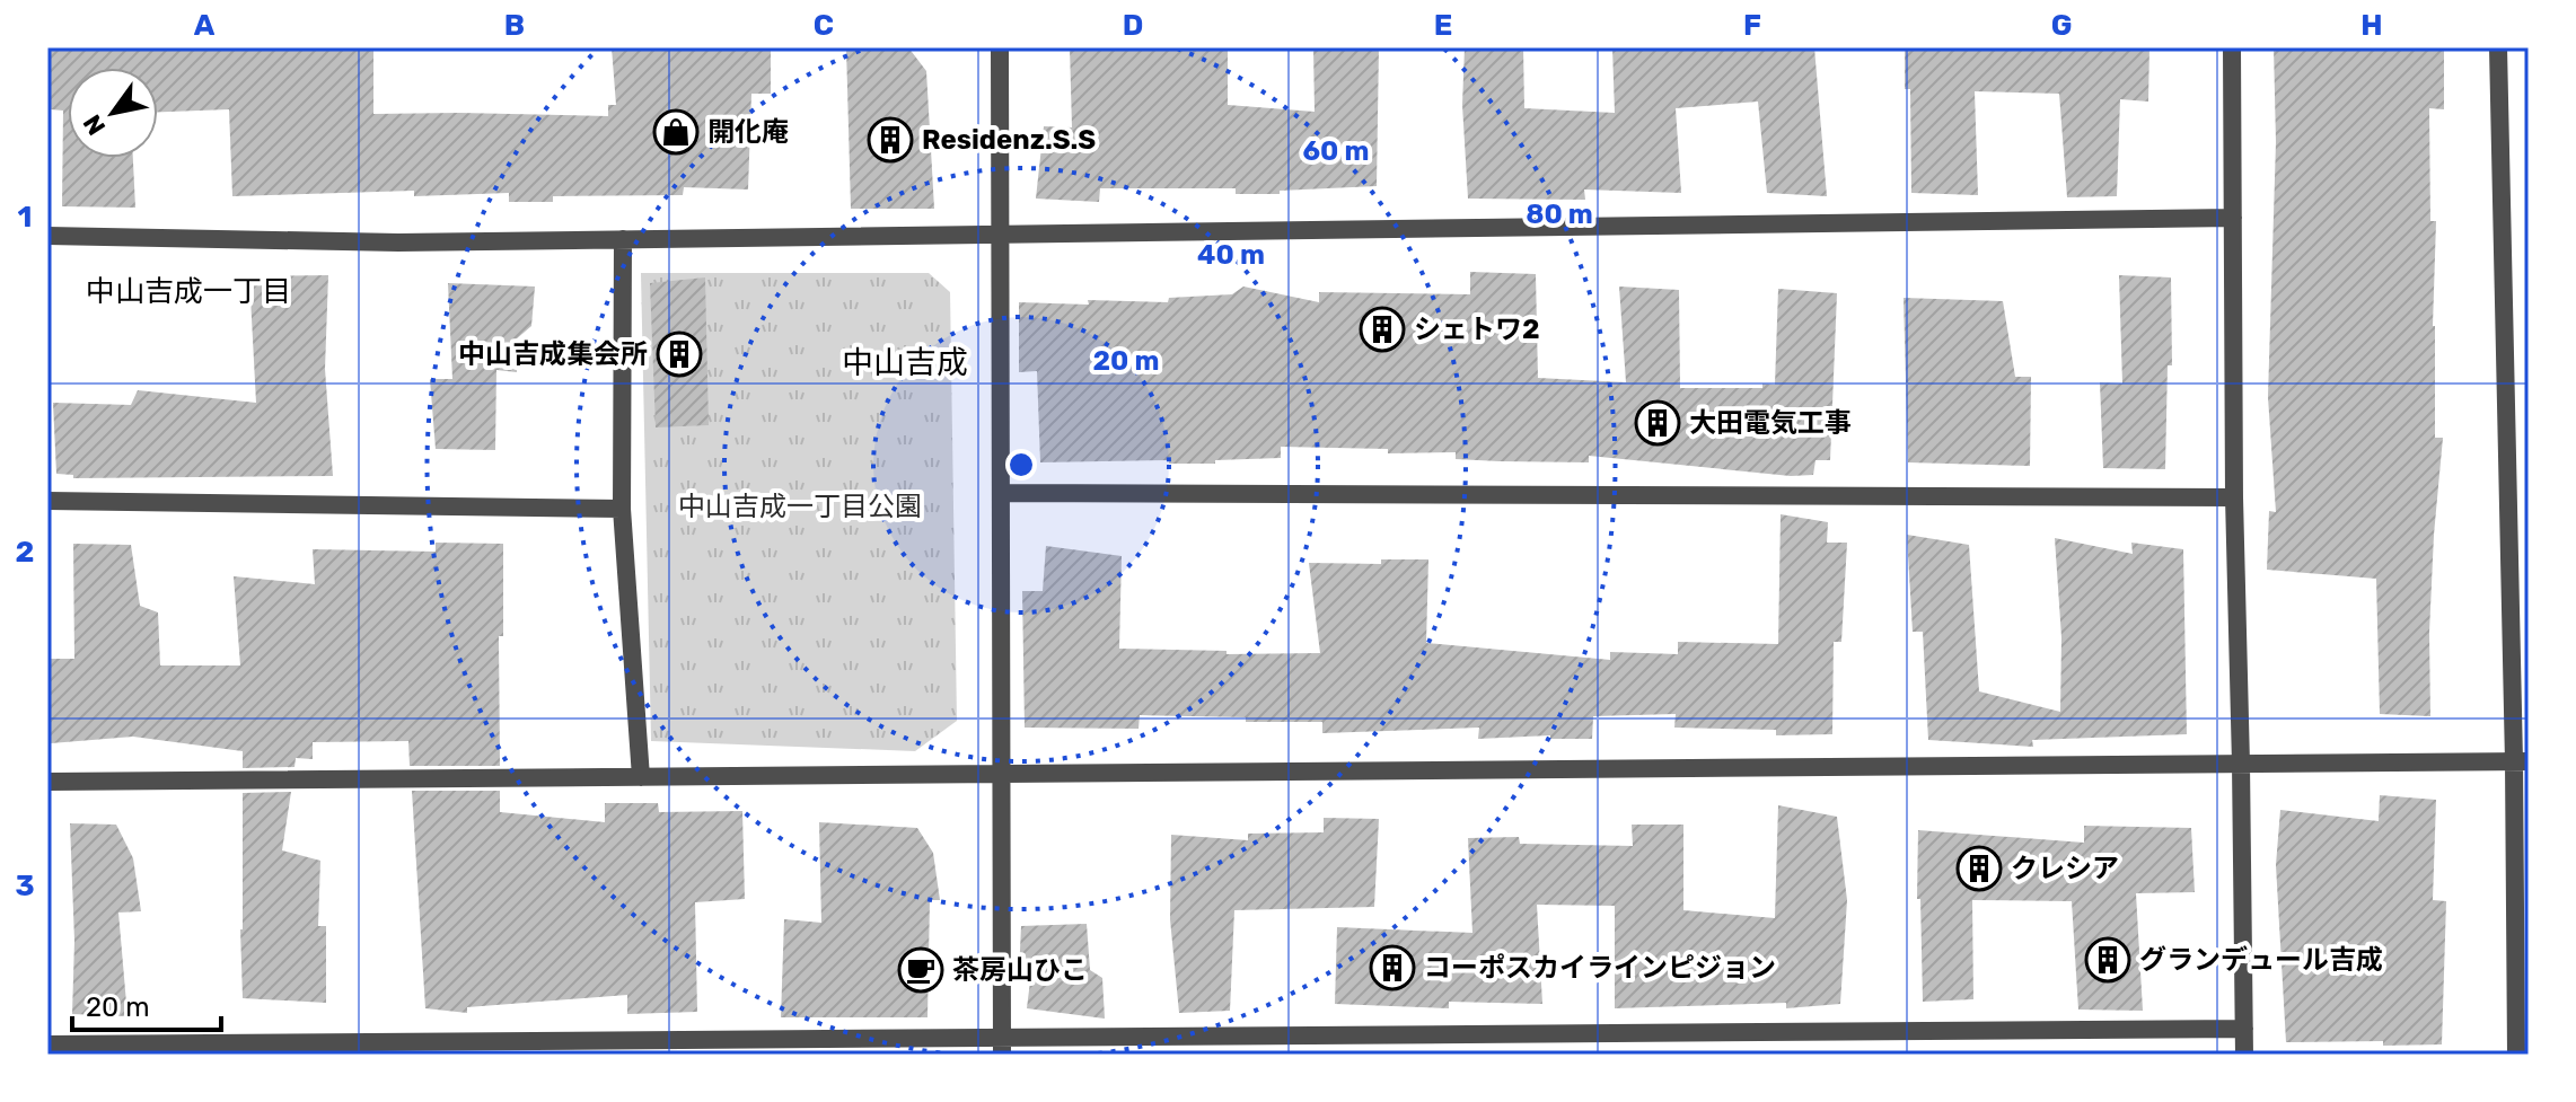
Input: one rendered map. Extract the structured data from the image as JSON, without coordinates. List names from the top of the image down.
{
  "districts": ["中山吉成一丁目", "中山吉成"],
  "parks": ["中山吉成一丁目公園"],
  "places": {
    "shop": ["開化庵"],
    "building": [
      "Residenz.S.S",
      "シェトワ2",
      "中山吉成集会所",
      "大田電気工事",
      "クレシア",
      "グランデュール吉成",
      "コーポスカイラインピジョン"
    ],
    "cafe": ["茶房山ひこ"]
  },
  "scale_bar": "20 m",
  "north": "bottom left",
  "grid": {
    "columns": [
      "A",
      "B",
      "C",
      "D",
      "E",
      "F",
      "G",
      "H"
    ],
    "rows": ["1", "2", "3"]
  },
  "rings": [
    "60 m",
    "80 m",
    "40 m",
    "20 m"
  ]
}
